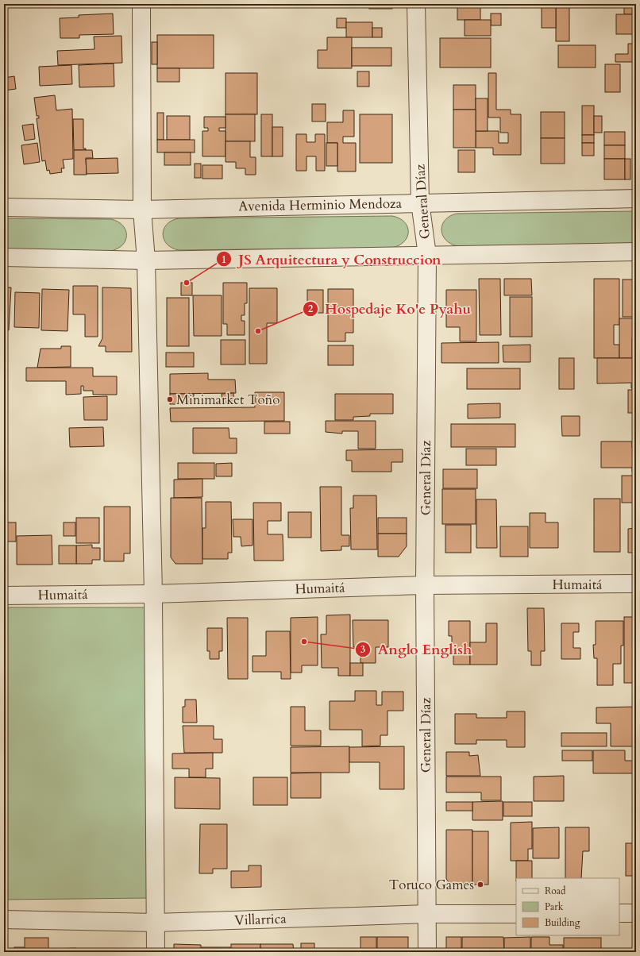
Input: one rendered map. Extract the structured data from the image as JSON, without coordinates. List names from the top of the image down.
{
  "streets": {
    "street": [
      "General Díaz",
      "Avenida Herminio Mendoza",
      "Humaitá",
      "Villarrica"
    ]
  },
  "crossings": [
    ["General Díaz", "Avenida Herminio Mendoza"],
    ["General Díaz", "Humaitá"],
    ["General Díaz", "Villarrica"]
  ],
  "places": [
    "JS Arquitectura y Construccion",
    "Hospedaje Ko'e Pyahu",
    "Minimarket Toño",
    "Anglo English",
    "Toruco Games"
  ],
  "legend": ["Road", "Park", "Building"]
}
